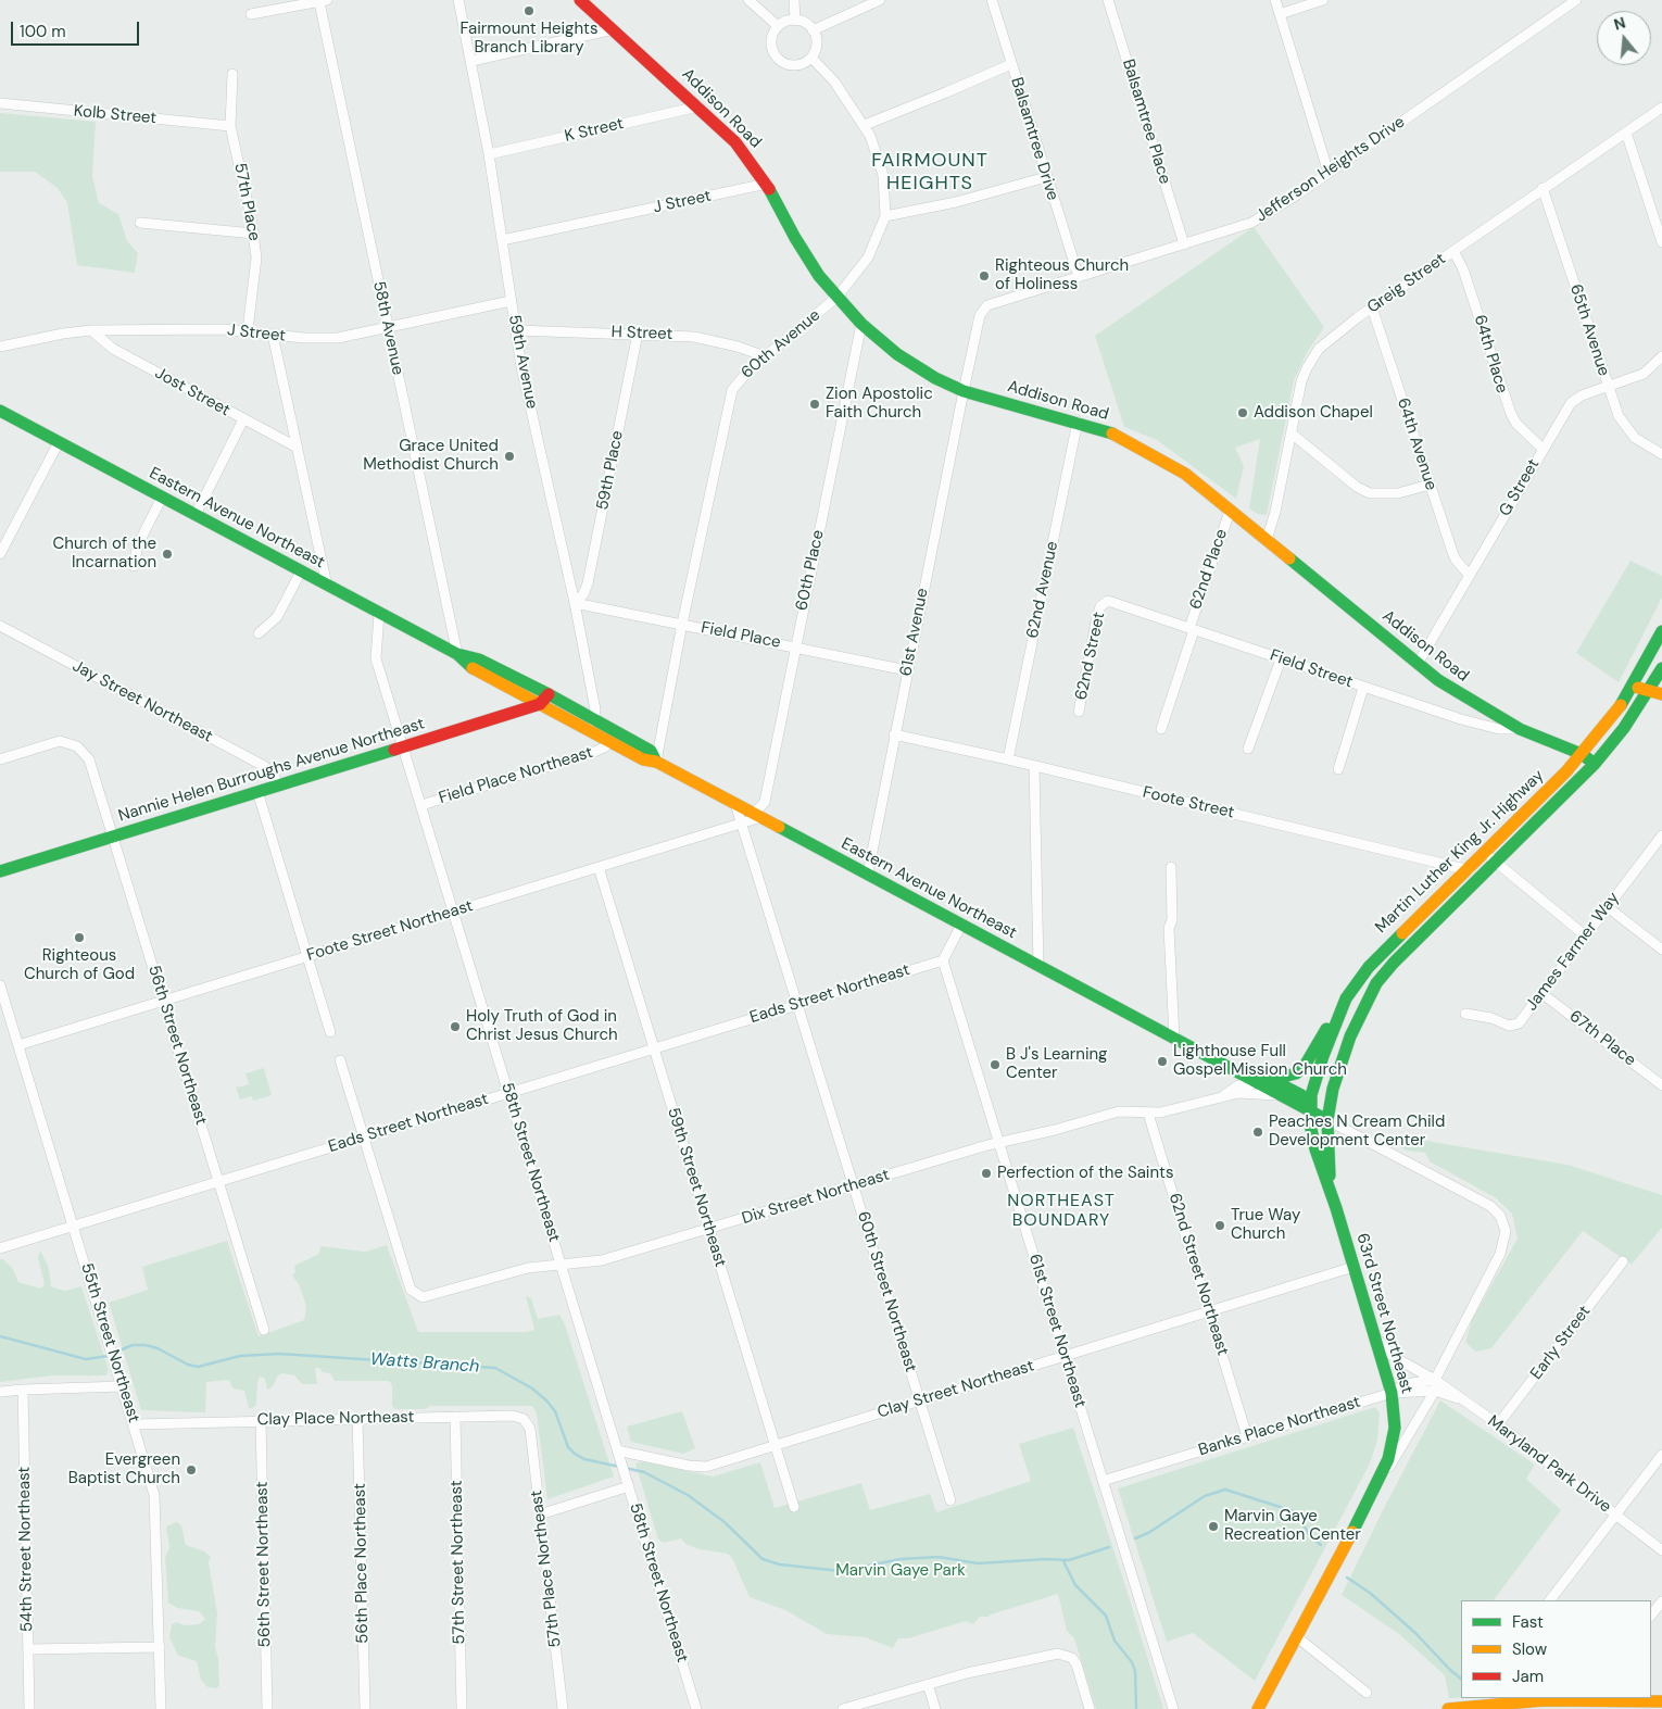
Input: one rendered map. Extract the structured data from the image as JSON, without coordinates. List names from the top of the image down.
{
  "streets": {
    "main road": [
      "Addison Road",
      "Eastern Avenue Northeast",
      "Nannie Helen Burroughs Avenue Northeast",
      "Martin Luther King Jr. Highway",
      "63rd Street Northeast"
    ],
    "street": [
      "Kolb Street",
      "Balsamtree Place",
      "K Street",
      "Balsamtree Drive",
      "Jefferson Heights Drive",
      "57th Place",
      "J Street",
      "Greig Street",
      "58th Avenue",
      "65th Avenue",
      "H Street",
      "60th Avenue",
      "64th Place",
      "59th Avenue",
      "Jost Street",
      "64th Avenue",
      "59th Place",
      "G Street",
      "62nd Place",
      "60th Place",
      "62nd Avenue",
      "61st Avenue",
      "Field Place",
      "62nd Street",
      "Field Street",
      "Jay Street Northeast",
      "Field Place Northeast",
      "Foote Street",
      "Foote Street Northeast",
      "James Farmer Way",
      "Eads Street Northeast",
      "67th Place",
      "56th Street Northeast",
      "58th Street Northeast",
      "59th Street Northeast",
      "Dix Street Northeast",
      "62nd Street Northeast",
      "60th Street Northeast",
      "61st Street Northeast",
      "55th Street Northeast",
      "Early Street",
      "Clay Street Northeast",
      "Clay Place Northeast",
      "Banks Place Northeast",
      "Maryland Park Drive",
      "54th Street Northeast",
      "57th Street Northeast",
      "56th Place Northeast",
      "57th Place Northeast"
    ]
  },
  "crossings": [
    ["Addison Road", "K Street"],
    ["Addison Road", "Jefferson Heights Drive"],
    ["Addison Road", "J Street"],
    ["Addison Road", "Greig Street"],
    ["Addison Road", "60th Avenue"],
    ["Addison Road", "G Street"],
    ["Addison Road", "62nd Place"],
    ["Addison Road", "60th Place"],
    ["Addison Road", "62nd Avenue"],
    ["Addison Road", "61st Avenue"],
    ["Addison Road", "Field Street"],
    ["Addison Road", "Martin Luther King Jr. Highway"],
    ["Kolb Street", "57th Place"],
    ["Balsamtree Place", "Jefferson Heights Drive"],
    ["K Street", "59th Avenue"],
    ["Balsamtree Drive", "Jefferson Heights Drive"],
    ["Jefferson Heights Drive", "61st Avenue"],
    ["57th Place", "J Street"],
    ["J Street", "58th Avenue"],
    ["J Street", "59th Avenue"],
    ["J Street", "Jost Street"],
    ["Greig Street", "65th Avenue"],
    ["Greig Street", "64th Place"],
    ["Greig Street", "64th Avenue"],
    ["58th Avenue", "Eastern Avenue Northeast"],
    ["65th Avenue", "G Street"],
    ["H Street", "60th Avenue"],
    ["H Street", "59th Avenue"],
    ["H Street", "59th Place"],
    ["60th Avenue", "Eastern Avenue Northeast"],
    ["60th Avenue", "Field Place"],
    ["64th Place", "G Street"],
    ["59th Avenue", "59th Place"],
    ["59th Avenue", "Eastern Avenue Northeast"],
    ["59th Avenue", "Field Place"],
    ["64th Avenue", "G Street"],
    ["59th Place", "Field Place"],
    ["Eastern Avenue Northeast", "60th Place"],
    ["Eastern Avenue Northeast", "61st Avenue"],
    ["Eastern Avenue Northeast", "Nannie Helen Burroughs Avenue Northeast"],
    ["Eastern Avenue Northeast", "Field Place Northeast"],
    ["Eastern Avenue Northeast", "Martin Luther King Jr. Highway"],
    ["Eastern Avenue Northeast", "Foote Street Northeast"],
    ["Eastern Avenue Northeast", "58th Street Northeast"],
    ["Eastern Avenue Northeast", "Dix Street Northeast"],
    ["Eastern Avenue Northeast", "60th Street Northeast"],
    ["Eastern Avenue Northeast", "63rd Street Northeast"],
    ["Eastern Avenue Northeast", "Maryland Park Drive"],
    ["62nd Place", "Field Street"],
    ["60th Place", "Field Place"],
    ["60th Place", "Foote Street Northeast"],
    ["62nd Avenue", "Foote Street"],
    ["61st Avenue", "Field Place"],
    ["61st Avenue", "Foote Street"],
    ["62nd Street", "Field Street"],
    ["Jay Street Northeast", "Nannie Helen Burroughs Avenue Northeast"],
    ["Nannie Helen Burroughs Avenue Northeast", "56th Street Northeast"],
    ["Nannie Helen Burroughs Avenue Northeast", "58th Street Northeast"],
    ["Field Place Northeast", "58th Street Northeast"],
    ["Foote Street", "Martin Luther King Jr. Highway"],
    ["Martin Luther King Jr. Highway", "63rd Street Northeast"],
    ["Foote Street Northeast", "56th Street Northeast"],
    ["Foote Street Northeast", "58th Street Northeast"],
    ["Foote Street Northeast", "59th Street Northeast"],
    ["Foote Street Northeast", "60th Street Northeast"],
    ["Foote Street Northeast", "55th Street Northeast"],
    ["James Farmer Way", "67th Place"],
    ["Eads Street Northeast", "56th Street Northeast"],
    ["Eads Street Northeast", "58th Street Northeast"],
    ["Eads Street Northeast", "59th Street Northeast"],
    ["Eads Street Northeast", "Dix Street Northeast"],
    ["Eads Street Northeast", "60th Street Northeast"],
    ["Eads Street Northeast", "61st Street Northeast"],
    ["Eads Street Northeast", "55th Street Northeast"],
    ["56th Street Northeast", "Clay Place Northeast"],
    ["58th Street Northeast", "Dix Street Northeast"],
    ["58th Street Northeast", "Clay Street Northeast"],
    ["59th Street Northeast", "Dix Street Northeast"],
    ["59th Street Northeast", "Clay Street Northeast"],
    ["Dix Street Northeast", "62nd Street Northeast"],
    ["Dix Street Northeast", "60th Street Northeast"],
    ["Dix Street Northeast", "61st Street Northeast"],
    ["62nd Street Northeast", "Clay Street Northeast"],
    ["62nd Street Northeast", "Banks Place Northeast"],
    ["60th Street Northeast", "Clay Street Northeast"],
    ["63rd Street Northeast", "Clay Street Northeast"],
    ["63rd Street Northeast", "Banks Place Northeast"],
    ["63rd Street Northeast", "Maryland Park Drive"],
    ["61st Street Northeast", "Clay Street Northeast"],
    ["61st Street Northeast", "Banks Place Northeast"],
    ["55th Street Northeast", "Clay Place Northeast"],
    ["Early Street", "Maryland Park Drive"],
    ["Clay Place Northeast", "57th Street Northeast"],
    ["Clay Place Northeast", "56th Place Northeast"],
    ["Clay Place Northeast", "57th Place Northeast"],
    ["Banks Place Northeast", "Maryland Park Drive"]
  ],
  "districts": ["FAIRMOUNT HEIGHTS", "NORTHEAST BOUNDARY"],
  "water": ["Watts Branch"],
  "parks": ["Marvin Gaye Park"],
  "places": [
    "Fairmount Heights Branch Library",
    "Righteous Church of Holiness",
    "Zion Apostolic Faith Church",
    "Addison Chapel",
    "Grace United Methodist Church",
    "Church of the Incarnation",
    "Righteous Church of God",
    "Holy Truth of God in Christ Jesus Church",
    "Lighthouse Full Gospel Mission Church",
    "B J's Learning Center",
    "Peaches N Cream Child Development Center",
    "Perfection of the Saints",
    "True Way Church",
    "Evergreen Baptist Church",
    "Marvin Gaye Recreation Center"
  ],
  "legend": ["Fast", "Slow", "Jam"],
  "scale_bar": "100 m",
  "north": "top"
}
